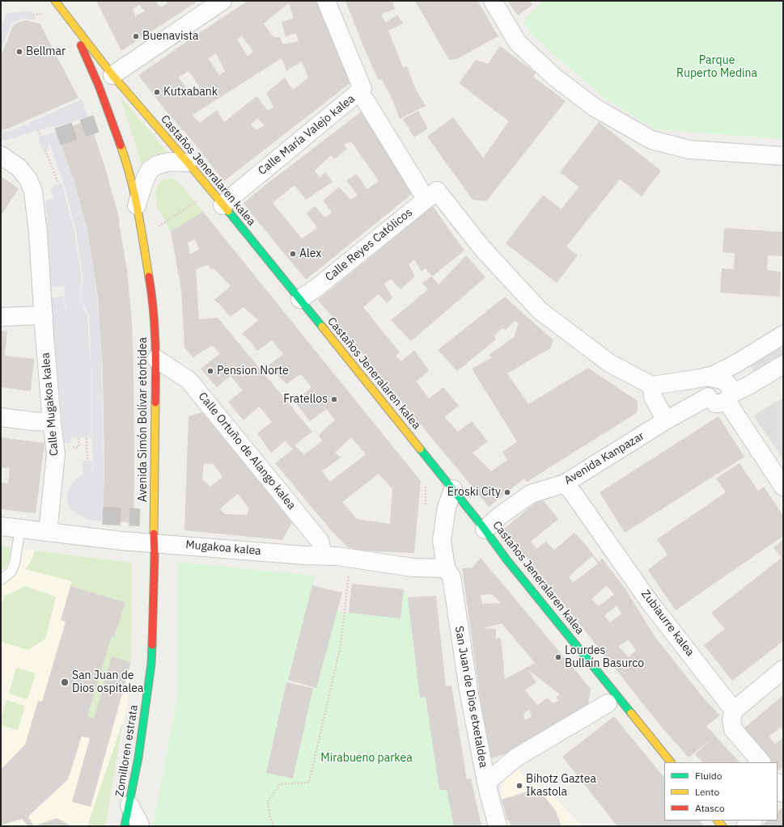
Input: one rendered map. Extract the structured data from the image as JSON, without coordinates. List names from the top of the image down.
{
  "streets": {
    "street": [
      "Calle María Valejo kalea",
      "Castaños Jeneralaren kalea",
      "Calle Reyes Católicos",
      "Calle Mugakoa kalea",
      "Avenida Simón Bolívar etorbidea",
      "Calle Ortuño de Alango kalea",
      "Avenida Kanpazar",
      "Mugakoa kalea",
      "Zubiaurre kalea",
      "San Juan de Dios etxetaldea",
      "Zomilloren estrata"
    ]
  },
  "crossings": [
    ["Calle María Valejo kalea", "Castaños Jeneralaren kalea"],
    ["Castaños Jeneralaren kalea", "Calle Reyes Católicos"],
    ["Castaños Jeneralaren kalea", "Avenida Simón Bolívar etorbidea"],
    ["Castaños Jeneralaren kalea", "Avenida Kanpazar"],
    ["Castaños Jeneralaren kalea", "San Juan de Dios etxetaldea"],
    ["Calle Mugakoa kalea", "Mugakoa kalea"],
    ["Avenida Simón Bolívar etorbidea", "Calle Ortuño de Alango kalea"],
    ["Avenida Simón Bolívar etorbidea", "Mugakoa kalea"],
    ["Avenida Simón Bolívar etorbidea", "Zomilloren estrata"],
    ["Calle Ortuño de Alango kalea", "Mugakoa kalea"],
    ["Avenida Kanpazar", "Zubiaurre kalea"],
    ["Mugakoa kalea", "San Juan de Dios etxetaldea"],
    ["Mugakoa kalea", "Zomilloren estrata"]
  ],
  "parks": ["Parque Ruperto Medina", "Mirabueno parkea"],
  "places": [
    "Buenavista",
    "Bellmar",
    "Kutxabank",
    "Alex",
    "Pension Norte",
    "Fratellos",
    "Eroski City",
    "Lourdes Bullaín Basurco",
    "San Juan de Dios ospitalea",
    "Bihotz Gaztea Ikastola"
  ],
  "legend": ["Fluido", "Lento", "Atasco"]
}
